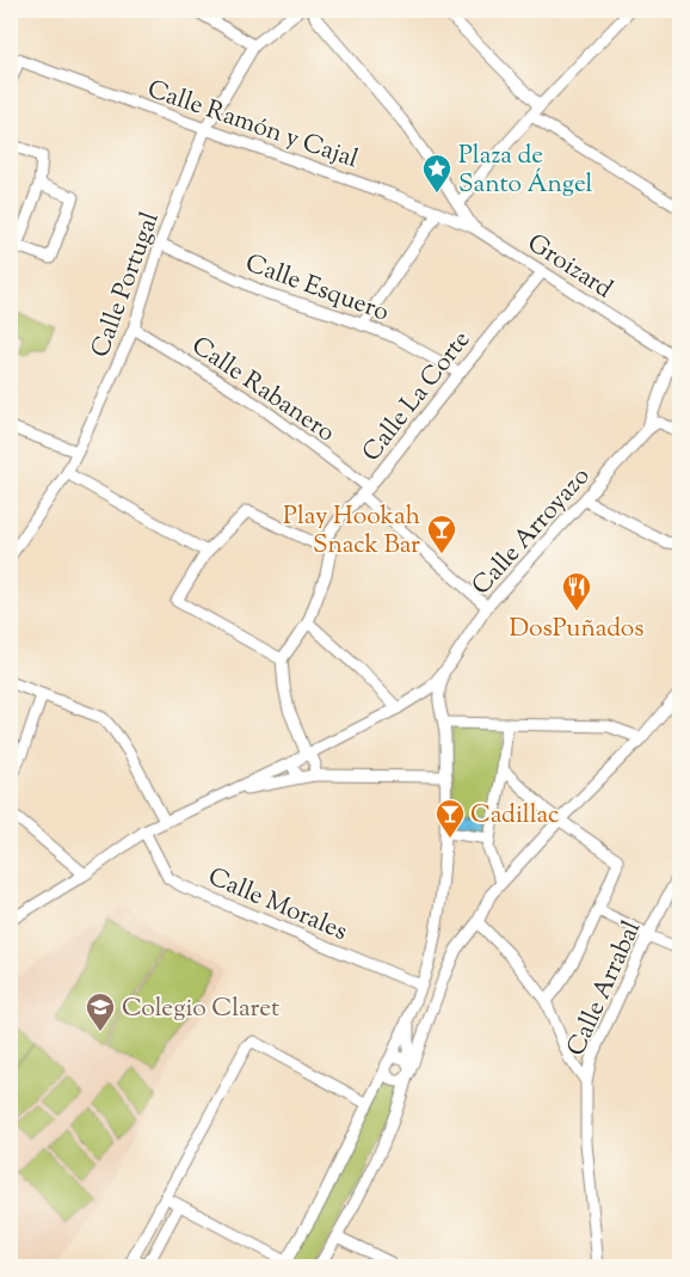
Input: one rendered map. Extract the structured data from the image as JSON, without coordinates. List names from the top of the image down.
{
  "streets": {
    "street": [
      "Calle Ramón y Cajal",
      "Groizard",
      "Calle Portugal",
      "Calle Esquero",
      "Calle Rabanero",
      "Calle La Corte",
      "Calle Arroyazo",
      "Calle Morales",
      "Calle Arrabal"
    ]
  },
  "crossings": [
    ["Calle Ramón y Cajal", "Groizard"],
    ["Calle Ramón y Cajal", "Calle Portugal"],
    ["Groizard", "Calle La Corte"],
    ["Calle Portugal", "Calle Esquero"],
    ["Calle Portugal", "Calle Rabanero"],
    ["Calle Esquero", "Calle La Corte"],
    ["Calle Rabanero", "Calle La Corte"],
    ["Calle Rabanero", "Calle Arroyazo"]
  ],
  "places": {
    "place": ["Plaza de Santo Ángel"],
    "bar": ["Play Hookah Snack Bar", "Cadillac"],
    "restaurant": ["DosPuñados"],
    "school or university": ["Colegio Claret"]
  }
}
